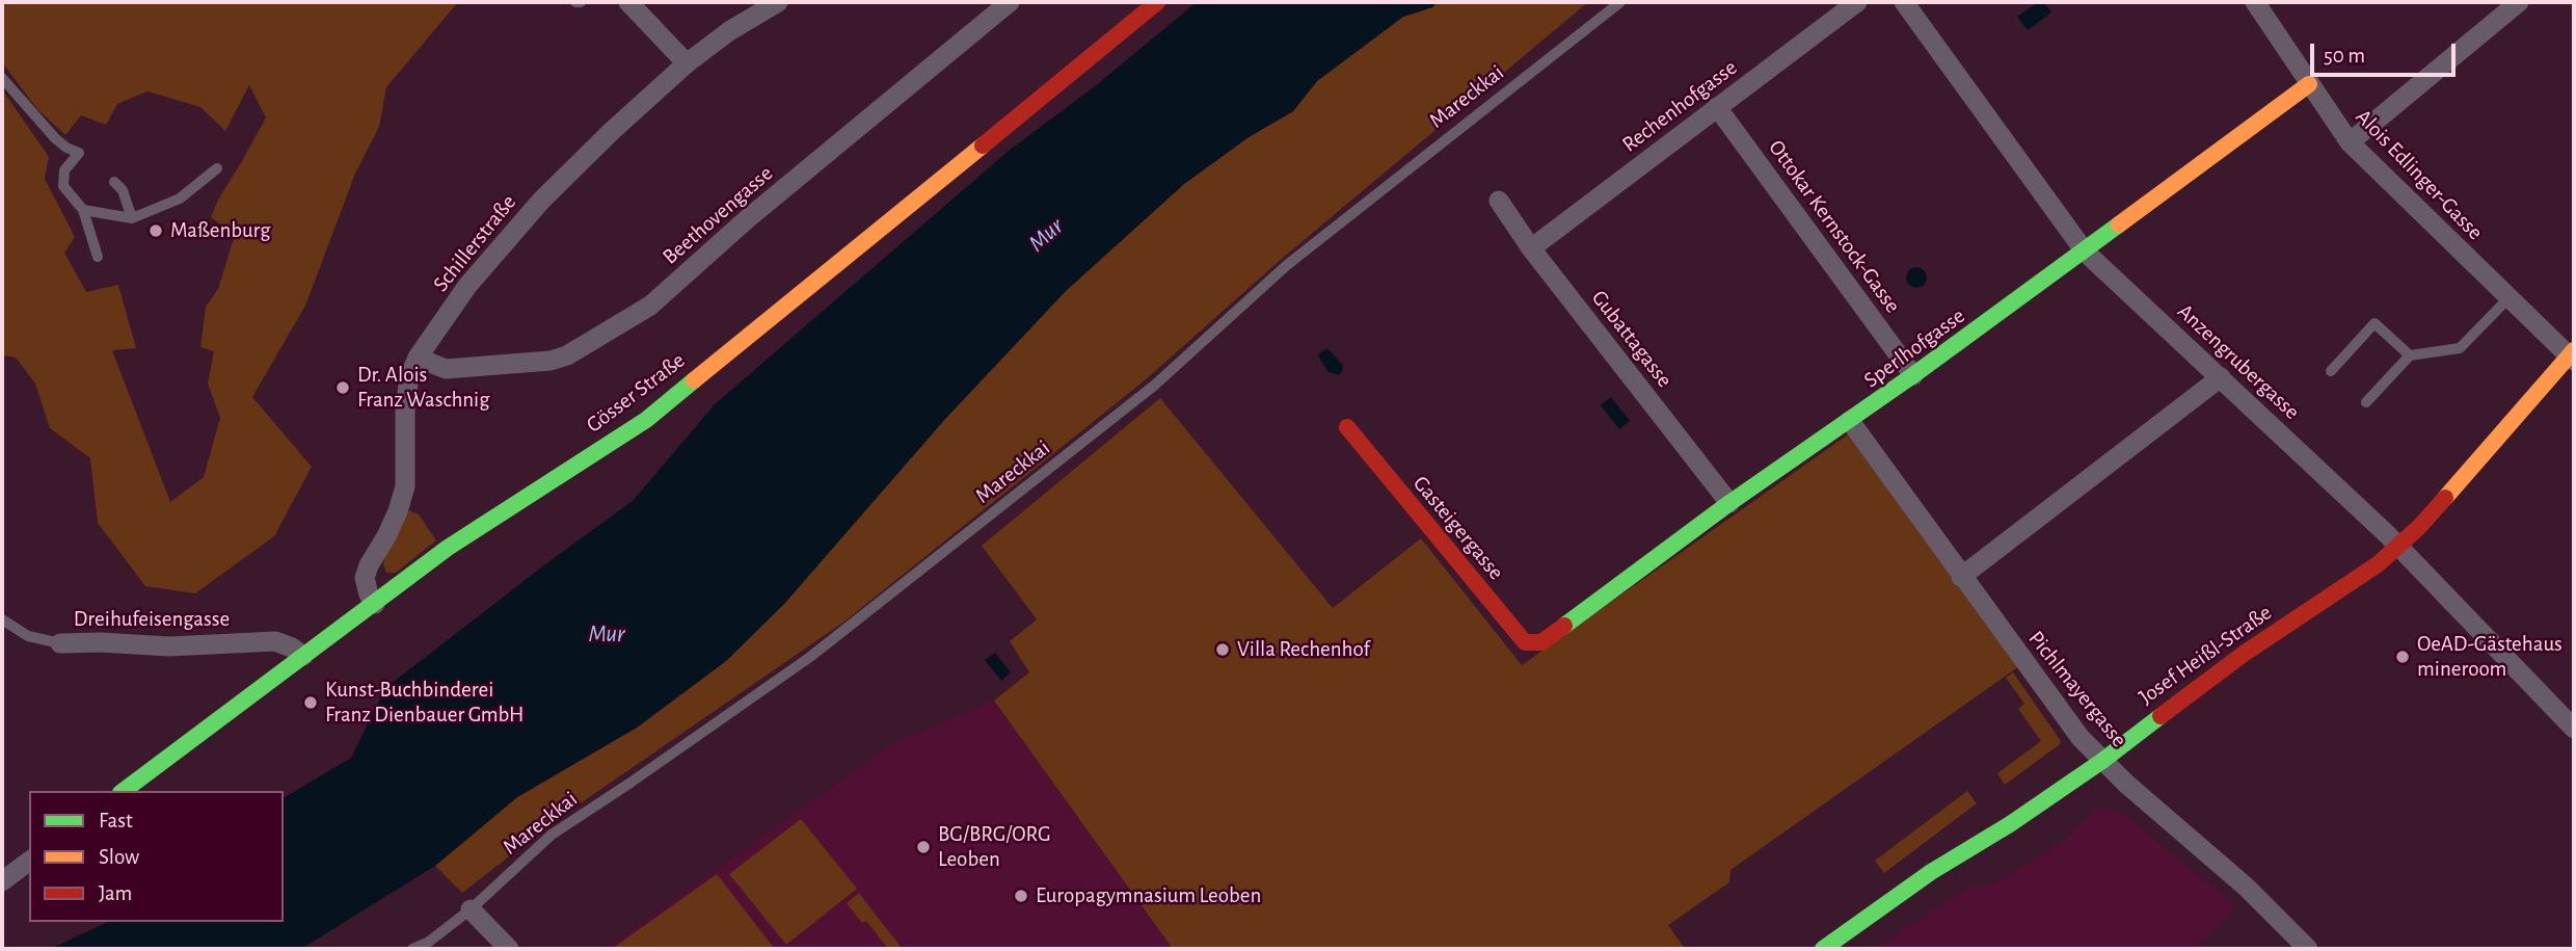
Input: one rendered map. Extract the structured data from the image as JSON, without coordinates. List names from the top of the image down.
{
  "streets": {
    "street": [
      "Rechenhofgasse",
      "Alois Edlinger-Gasse",
      "Beethovengasse",
      "Ottokar Kernstock-Gasse",
      "Schillerstraße",
      "Gubattagasse",
      "Sperlhofgasse",
      "Anzengrubergasse",
      "Gösser Straße",
      "Gasteigergasse",
      "Dreihufeisengasse",
      "Josef Heißl-Straße",
      "Pichlmayergasse"
    ],
    "lane": ["Mareckkai"]
  },
  "crossings": [
    ["Rechenhofgasse", "Ottokar Kernstock-Gasse"],
    ["Rechenhofgasse", "Gubattagasse"],
    ["Alois Edlinger-Gasse", "Sperlhofgasse"],
    ["Alois Edlinger-Gasse", "Josef Heißl-Straße"],
    ["Beethovengasse", "Schillerstraße"],
    ["Ottokar Kernstock-Gasse", "Sperlhofgasse"],
    ["Schillerstraße", "Gösser Straße"],
    ["Gubattagasse", "Sperlhofgasse"],
    ["Sperlhofgasse", "Anzengrubergasse"],
    ["Sperlhofgasse", "Gasteigergasse"],
    ["Sperlhofgasse", "Pichlmayergasse"],
    ["Anzengrubergasse", "Josef Heißl-Straße"],
    ["Gösser Straße", "Dreihufeisengasse"],
    ["Josef Heißl-Straße", "Pichlmayergasse"]
  ],
  "water": ["Mur"],
  "places": [
    "Maßenburg",
    "Dr. Alois Franz Waschnig",
    "Villa Rechenhof",
    "OeAD-Gästehaus mineroom",
    "Kunst-Buchbinderei Franz Dienbauer GmbH",
    "BG/BRG/ORG Leoben",
    "Europagymnasium Leoben"
  ],
  "legend": ["Fast", "Slow", "Jam"],
  "scale_bar": "50 m"
}
